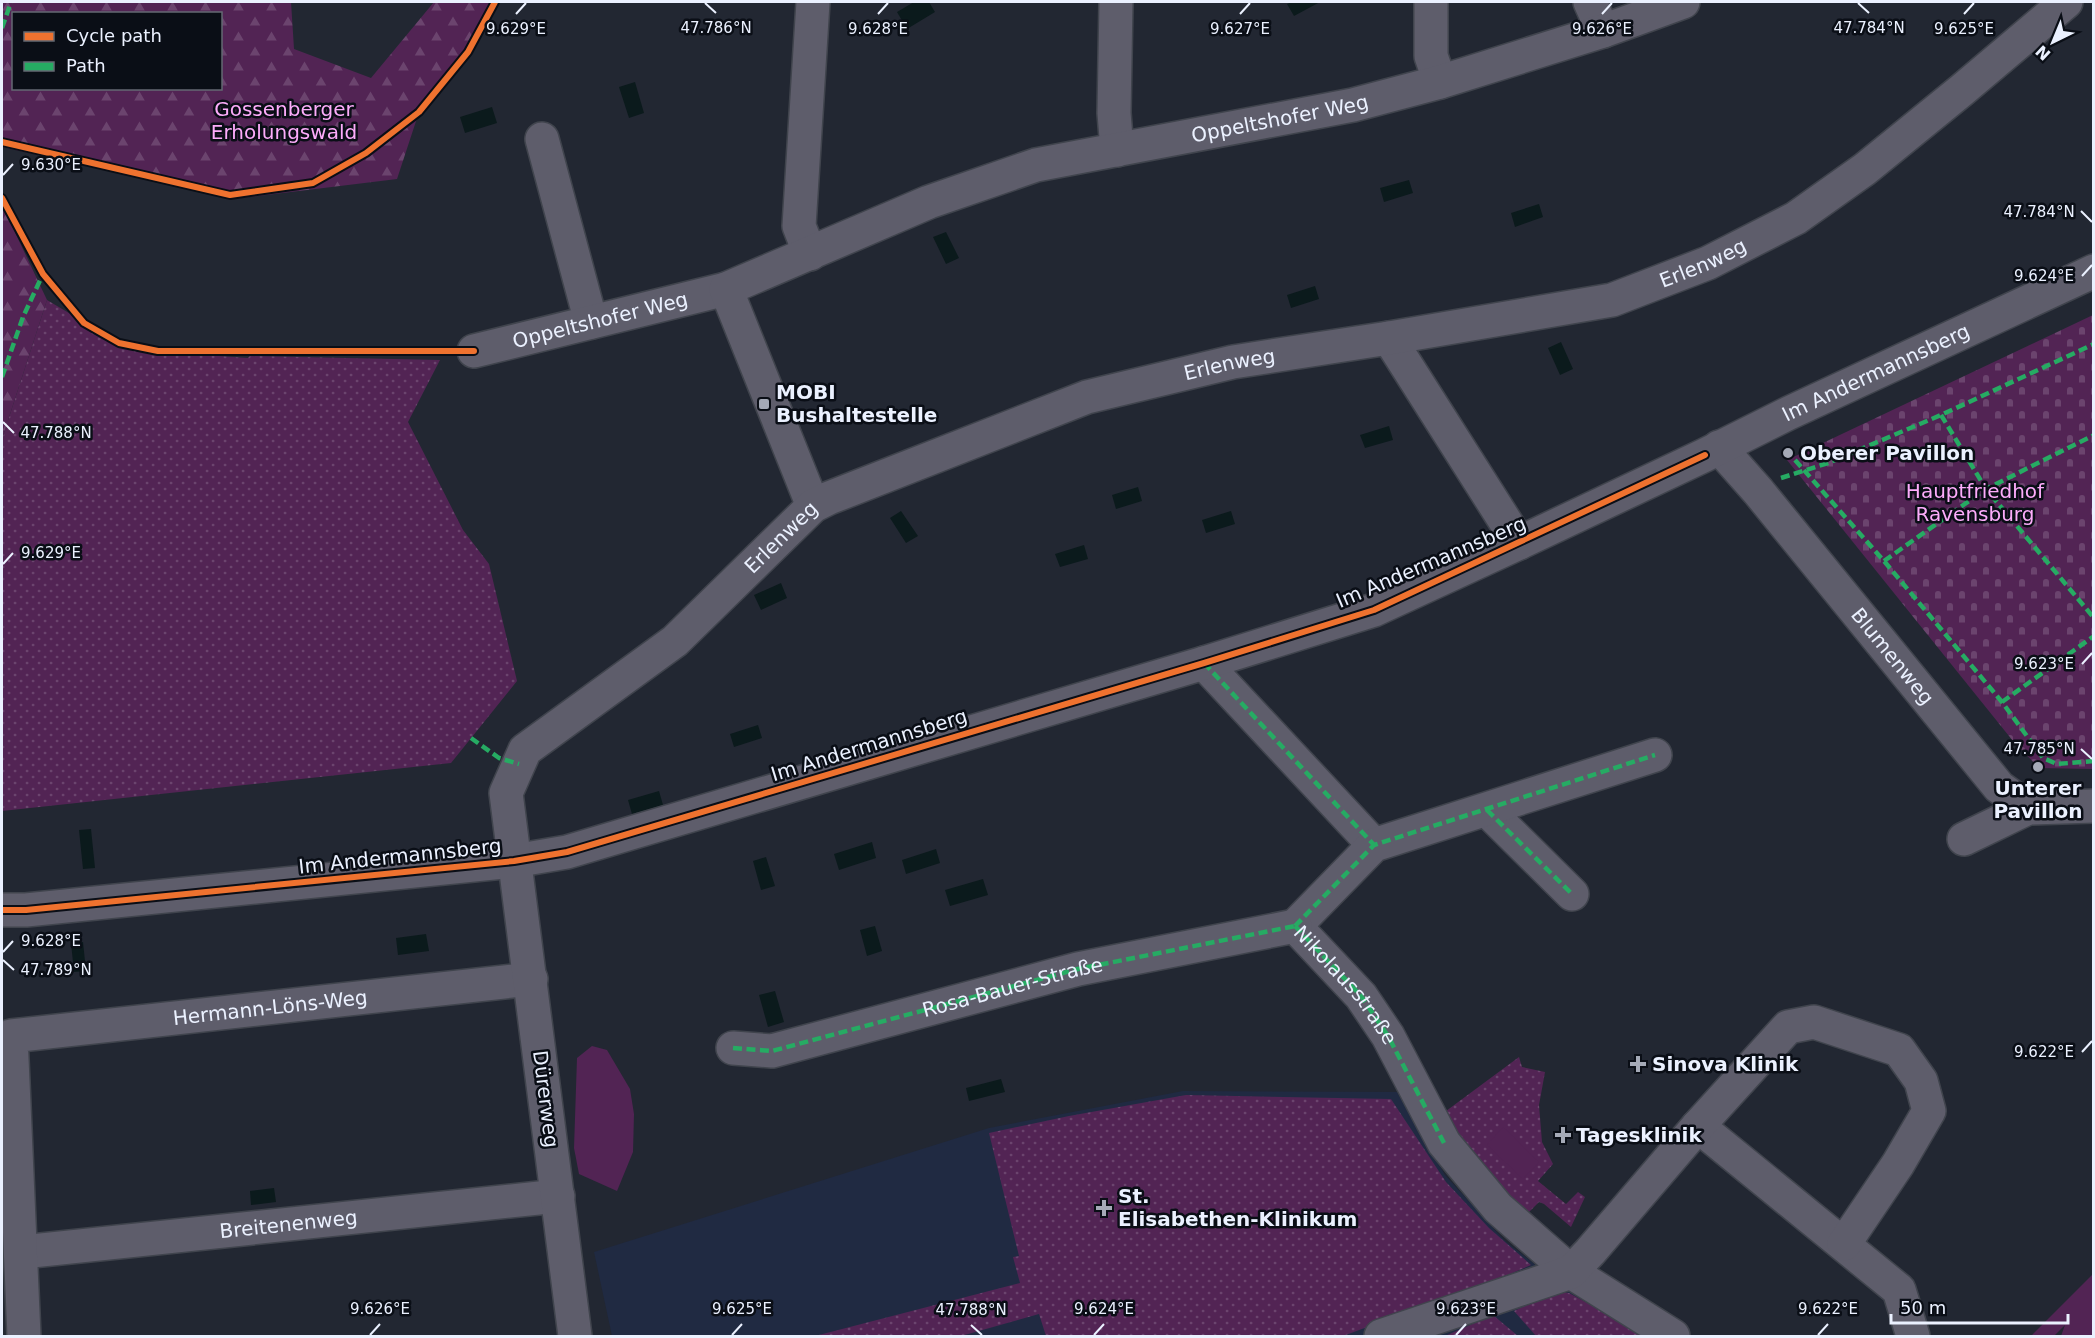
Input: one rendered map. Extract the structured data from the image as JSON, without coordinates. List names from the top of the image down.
{
  "streets": {
    "street": [
      "Oppeltshofer Weg",
      "Erlenweg",
      "Im Andermannsberg",
      "Blumenweg",
      "Nikolausstraße",
      "Rosa-Bauer-Straße",
      "Hermann-Löns-Weg",
      "Dürerweg",
      "Breitenenweg"
    ]
  },
  "crossings": [
    ["Erlenweg", "Im Andermannsberg"],
    ["Erlenweg", "Dürerweg"],
    ["Im Andermannsberg", "Blumenweg"],
    ["Im Andermannsberg", "Dürerweg"],
    ["Nikolausstraße", "Rosa-Bauer-Straße"],
    ["Hermann-Löns-Weg", "Dürerweg"],
    ["Hermann-Löns-Weg", "Breitenenweg"],
    ["Dürerweg", "Breitenenweg"]
  ],
  "parks": ["Gossenberger Erholungswald", "Hauptfriedhof Ravensburg"],
  "places": {
    "transit": ["MOBI Bushaltestelle"],
    "other": ["Oberer Pavillon", "Unterer Pavillon"],
    "health": ["Sinova Klinik", "Tagesklinik", "St. Elisabethen-Klinikum"]
  },
  "legend": ["Cycle path", "Path"],
  "scale_bar": "50 m",
  "north": "bottom left",
  "coordinates": [
    "47.784°N",
    "47.786°N",
    "9.629°E",
    "9.628°E",
    "9.627°E",
    "9.626°E",
    "9.625°E",
    "9.630°E",
    "9.624°E",
    "47.788°N",
    "9.623°E",
    "47.785°N",
    "47.789°N",
    "9.622°E"
  ]
}
